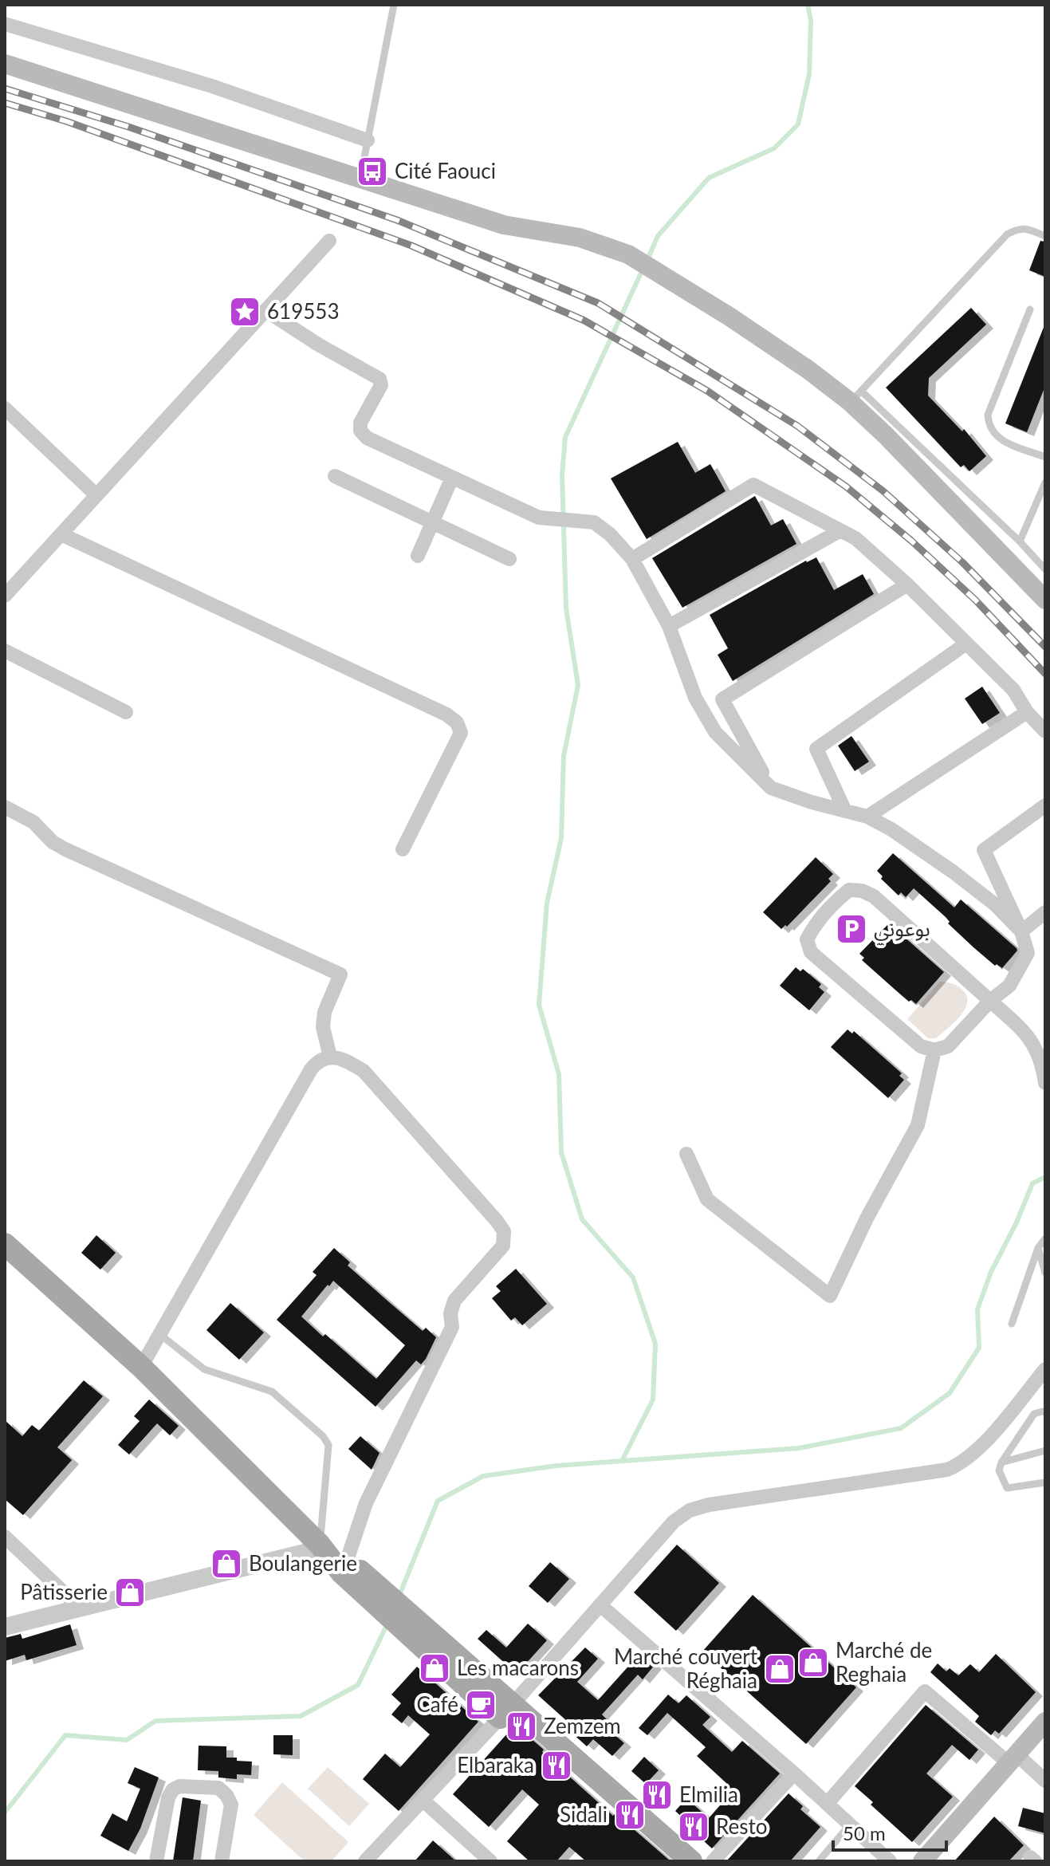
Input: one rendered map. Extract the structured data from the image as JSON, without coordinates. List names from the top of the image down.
{
  "places": {
    "bus stop": ["Cité Faouci"],
    "place": ["619553"],
    "parking": ["بوعوني"],
    "shop": [
      "Boulangerie",
      "Pâtisserie",
      "Marché de Reghaia",
      "Les macarons",
      "Marché couvert Réghaia"
    ],
    "cafe": ["Café"],
    "restaurant": [
      "Zemzem",
      "Elbaraka",
      "Elmilia",
      "Sidali",
      "Resto"
    ]
  },
  "scale_bar": "50 m"
}
